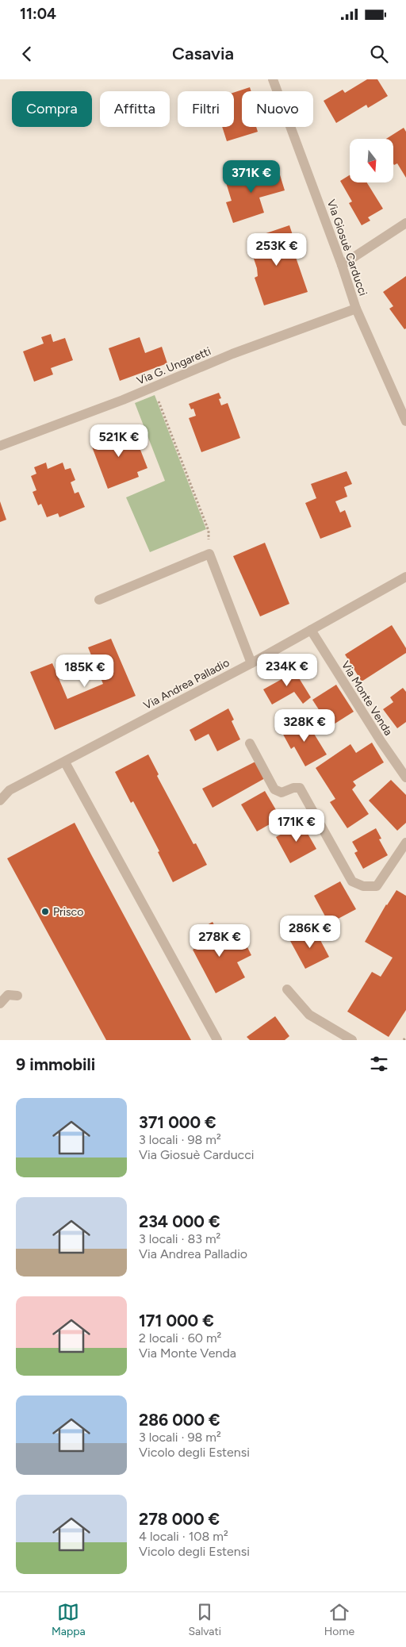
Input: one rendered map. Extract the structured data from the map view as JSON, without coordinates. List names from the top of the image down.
{
  "streets": {
    "street": [
      "Via Giosuè Carducci",
      "Via G. Ungaretti",
      "Via Andrea Palladio",
      "Via Monte Venda"
    ]
  },
  "crossings": [
    ["Via Giosuè Carducci", "Via G. Ungaretti"],
    ["Via Andrea Palladio", "Via Monte Venda"]
  ],
  "places": ["Prisco"],
  "north": "bottom",
  "page": {
    "status": "11:04",
    "header": "Casavia",
    "chip": [
      "Compra",
      "Affitta",
      "Filtri",
      "Nuovo"
    ],
    "price": [
      "371K €",
      "253K €",
      "521K €",
      "234K €",
      "185K €",
      "328K €",
      "171K €",
      "286K €",
      "278K €"
    ],
    "heading": "9 immobili",
    "list": [
      {
        "name": "371 000 €",
        "note": "3 locali · 98 m² · Via Giosuè Carducci"
      },
      {
        "name": "234 000 €",
        "note": "3 locali · 83 m² · Via Andrea Palladio"
      },
      {
        "name": "171 000 €",
        "note": "2 locali · 60 m² · Via Monte Venda"
      },
      {
        "name": "286 000 €",
        "note": "3 locali · 98 m² · Vicolo degli Estensi"
      },
      {
        "name": "278 000 €",
        "note": "4 locali · 108 m² · Vicolo degli Estensi"
      }
    ],
    "tabs": ["Mappa", "Salvati", "Home"]
  }
}
